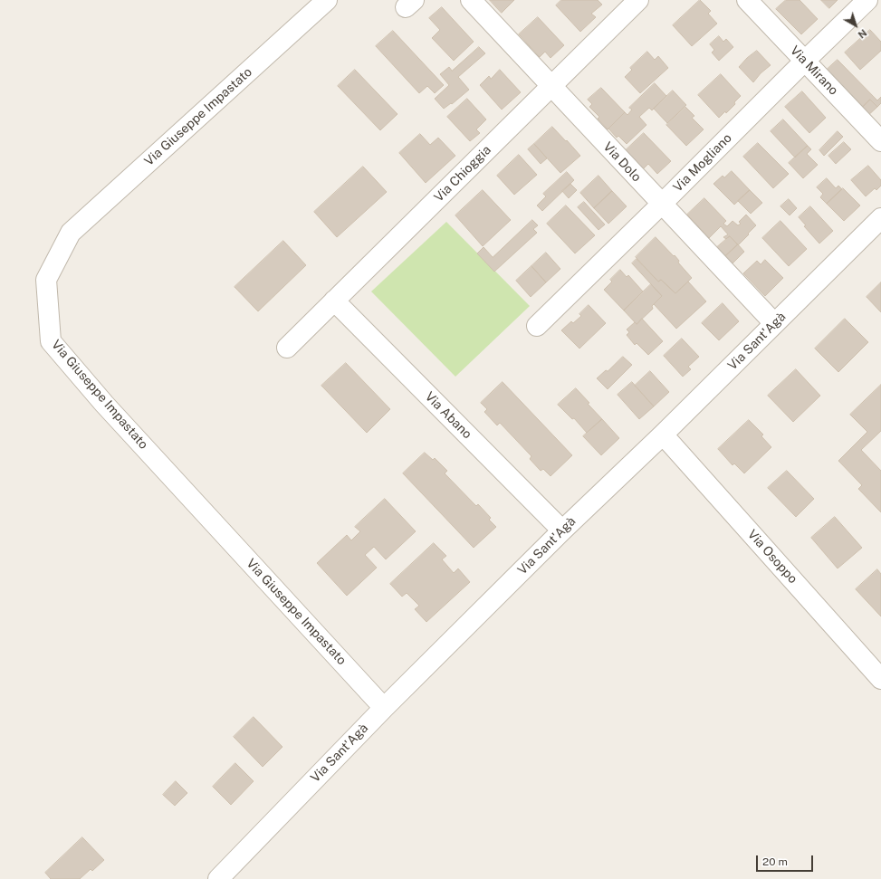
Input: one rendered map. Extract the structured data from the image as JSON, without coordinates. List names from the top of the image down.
{
  "streets": {
    "street": [
      "Via Mirano",
      "Via Giuseppe Impastato",
      "Via Dolo",
      "Via Mogliano",
      "Via Chioggia",
      "Via Sant'Agà",
      "Via Abano",
      "Via Osoppo"
    ]
  },
  "crossings": [
    ["Via Mirano", "Via Mogliano"],
    ["Via Giuseppe Impastato", "Via Sant'Agà"],
    ["Via Dolo", "Via Mogliano"],
    ["Via Dolo", "Via Chioggia"],
    ["Via Dolo", "Via Sant'Agà"],
    ["Via Chioggia", "Via Abano"],
    ["Via Sant'Agà", "Via Abano"],
    ["Via Sant'Agà", "Via Osoppo"]
  ],
  "scale_bar": "20 m",
  "north": "bottom right"
}
